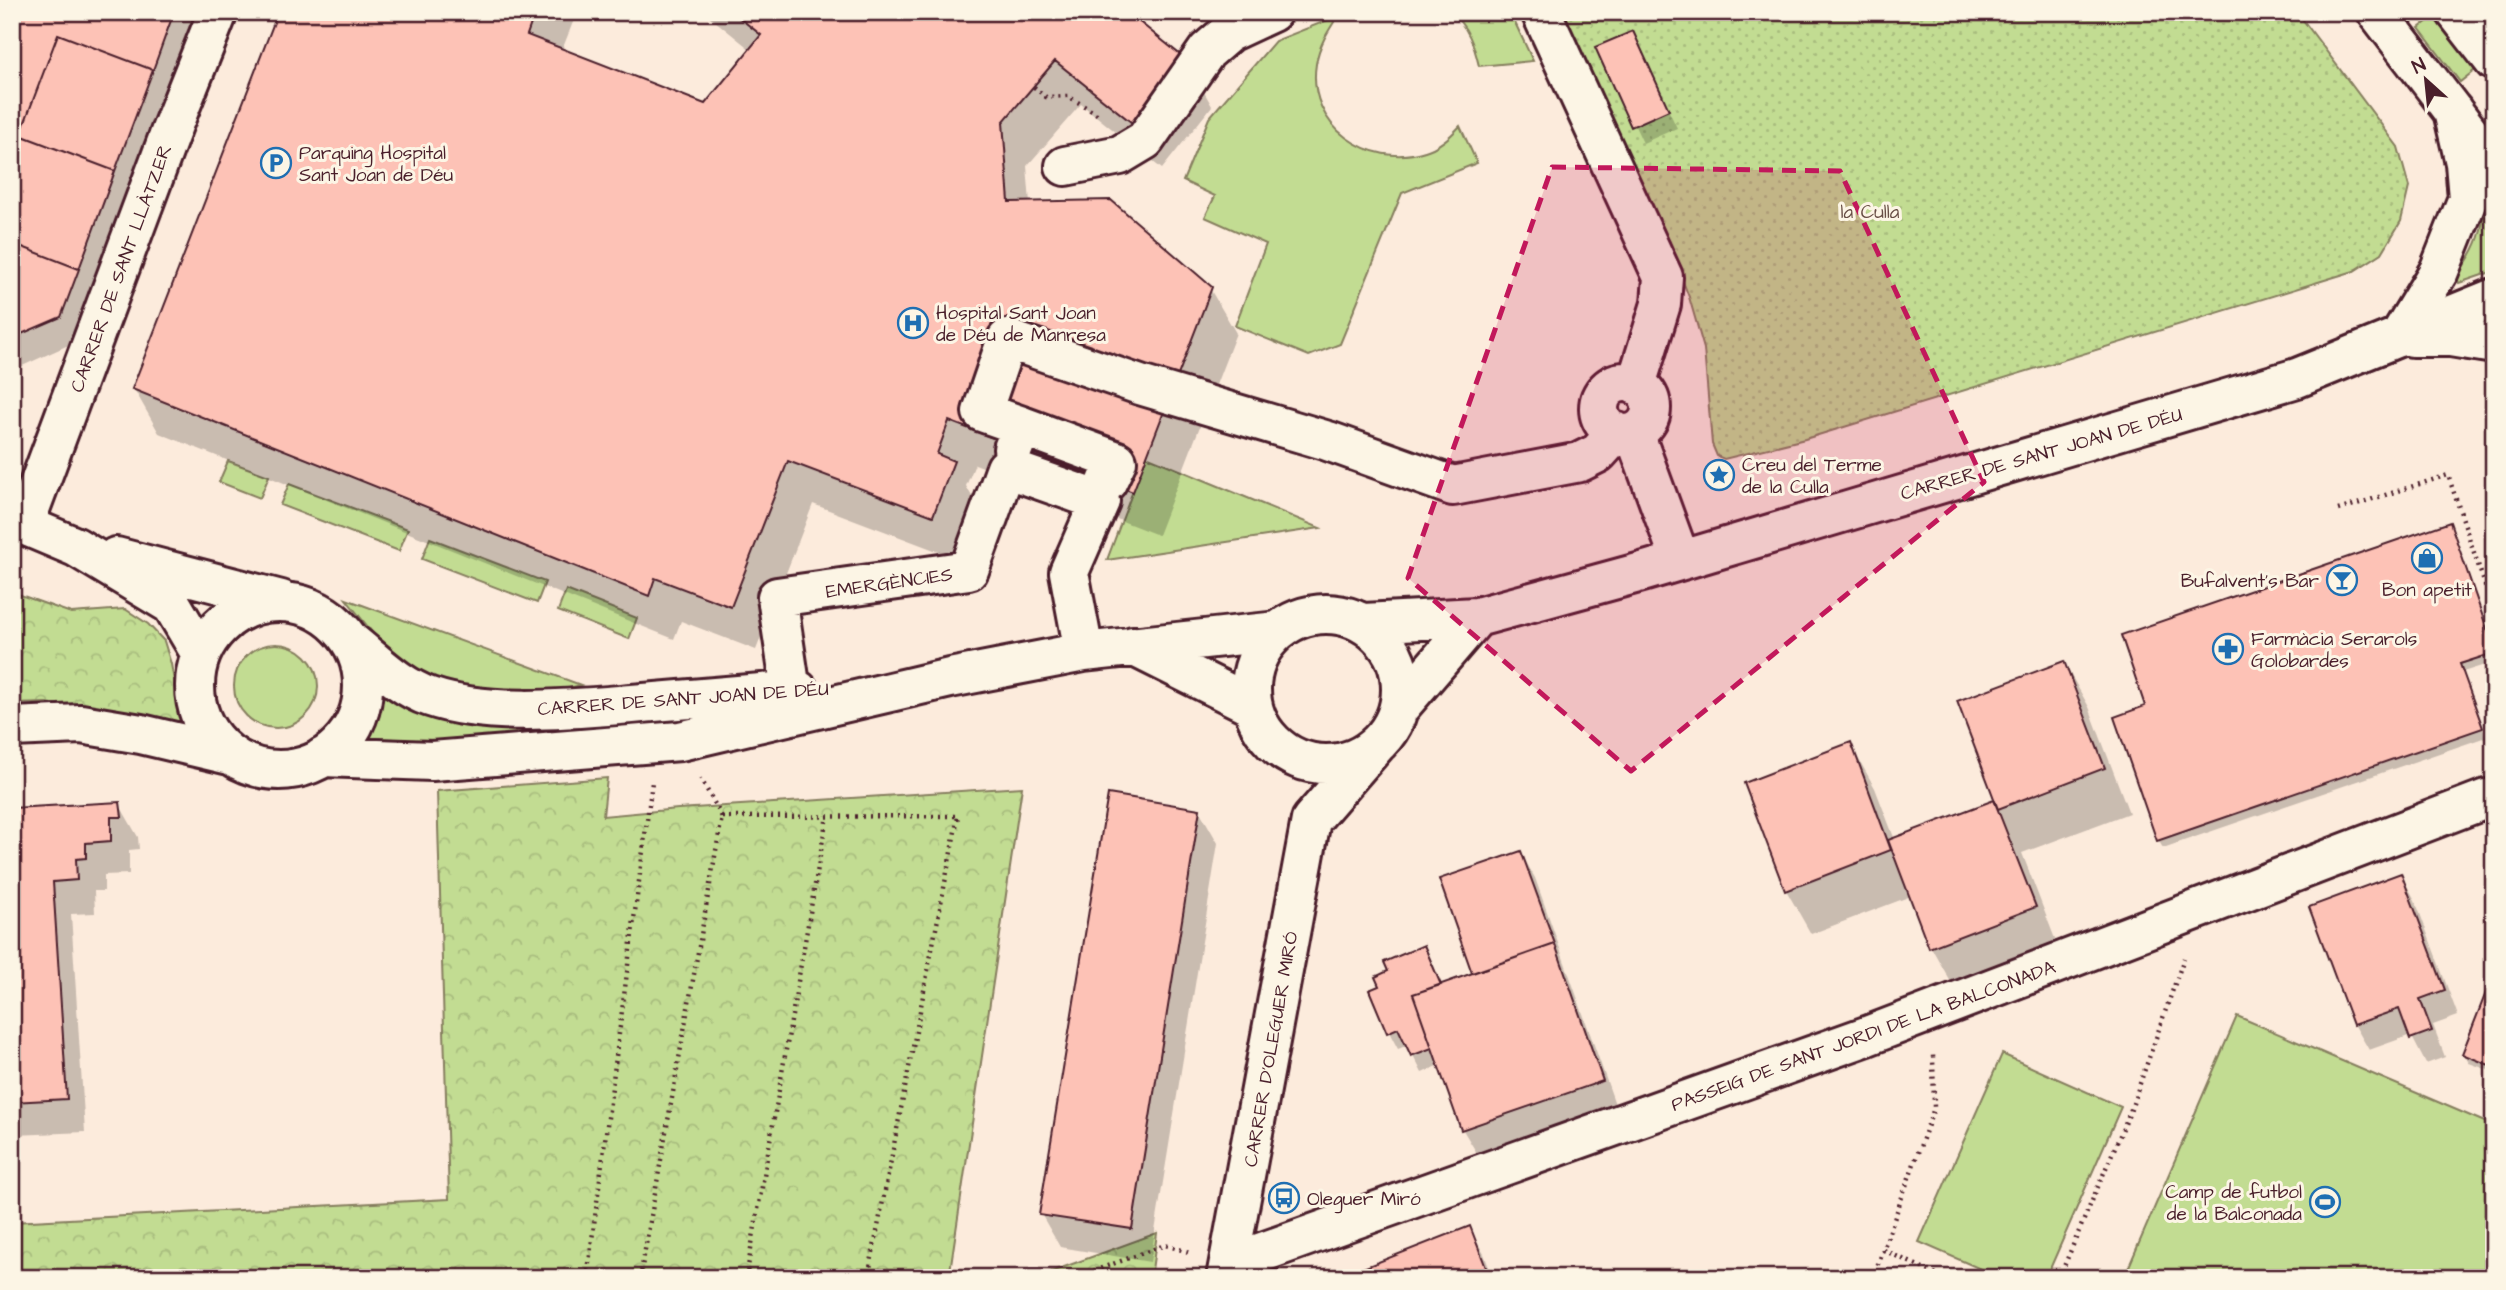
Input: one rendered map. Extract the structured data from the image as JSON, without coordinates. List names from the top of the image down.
{
  "streets": {
    "street": [
      "CARRER DE SANT LLÀTZER",
      "CARRER DE SANT JOAN DE DÉU",
      "EMERGÈNCIES",
      "PASSEIG DE SANT JORDI DE LA BALCONADA",
      "CARRER D'OLEGUER MIRÓ"
    ]
  },
  "crossings": [
    ["CARRER DE SANT JOAN DE DÉU", "EMERGÈNCIES"],
    ["PASSEIG DE SANT JORDI DE LA BALCONADA", "CARRER D'OLEGUER MIRÓ"]
  ],
  "parks": ["la Culla"],
  "places": {
    "parking": ["Parquing Hospital Sant Joan de Déu"],
    "hospital": ["Hospital Sant Joan de Déu de Manresa"],
    "place": ["Creu del Terme de la Culla"],
    "shop": ["Bon apetit"],
    "bar": ["Bufalvent's Bar"],
    "pharmacy": ["Farmàcia Serarols Golobardes"],
    "bus stop": ["Oleguer Miró"],
    "sports": ["Camp de futbol de la Balconada"]
  },
  "north": "top left"
}
